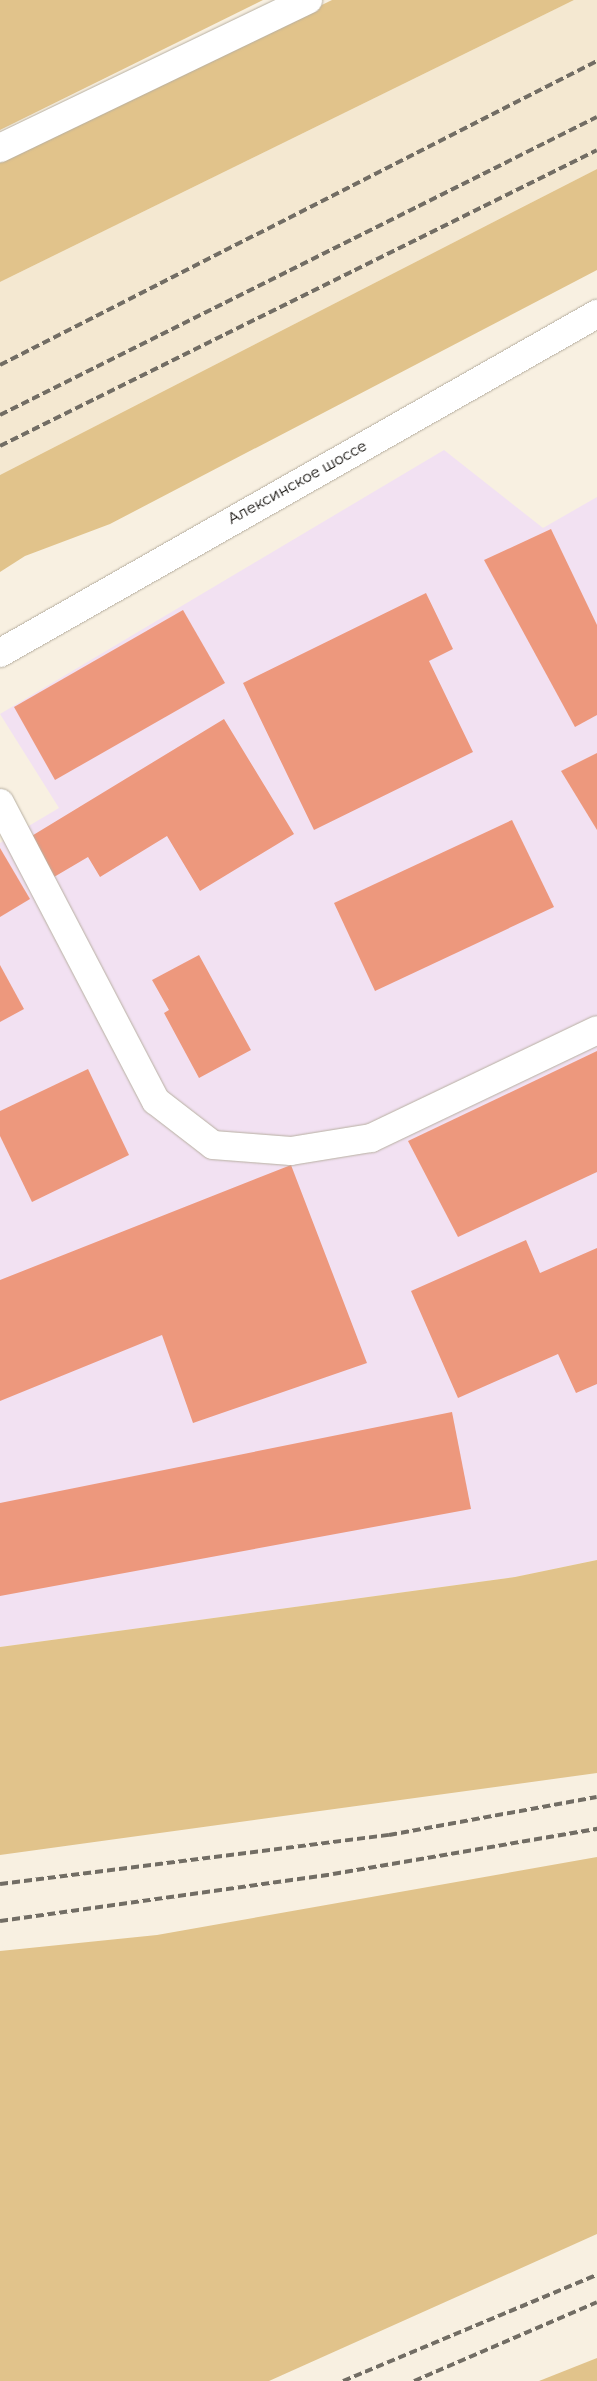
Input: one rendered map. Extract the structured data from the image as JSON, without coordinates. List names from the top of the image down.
{
  "streets": {
    "main road": ["Алексинское шоссе"]
  }
}
